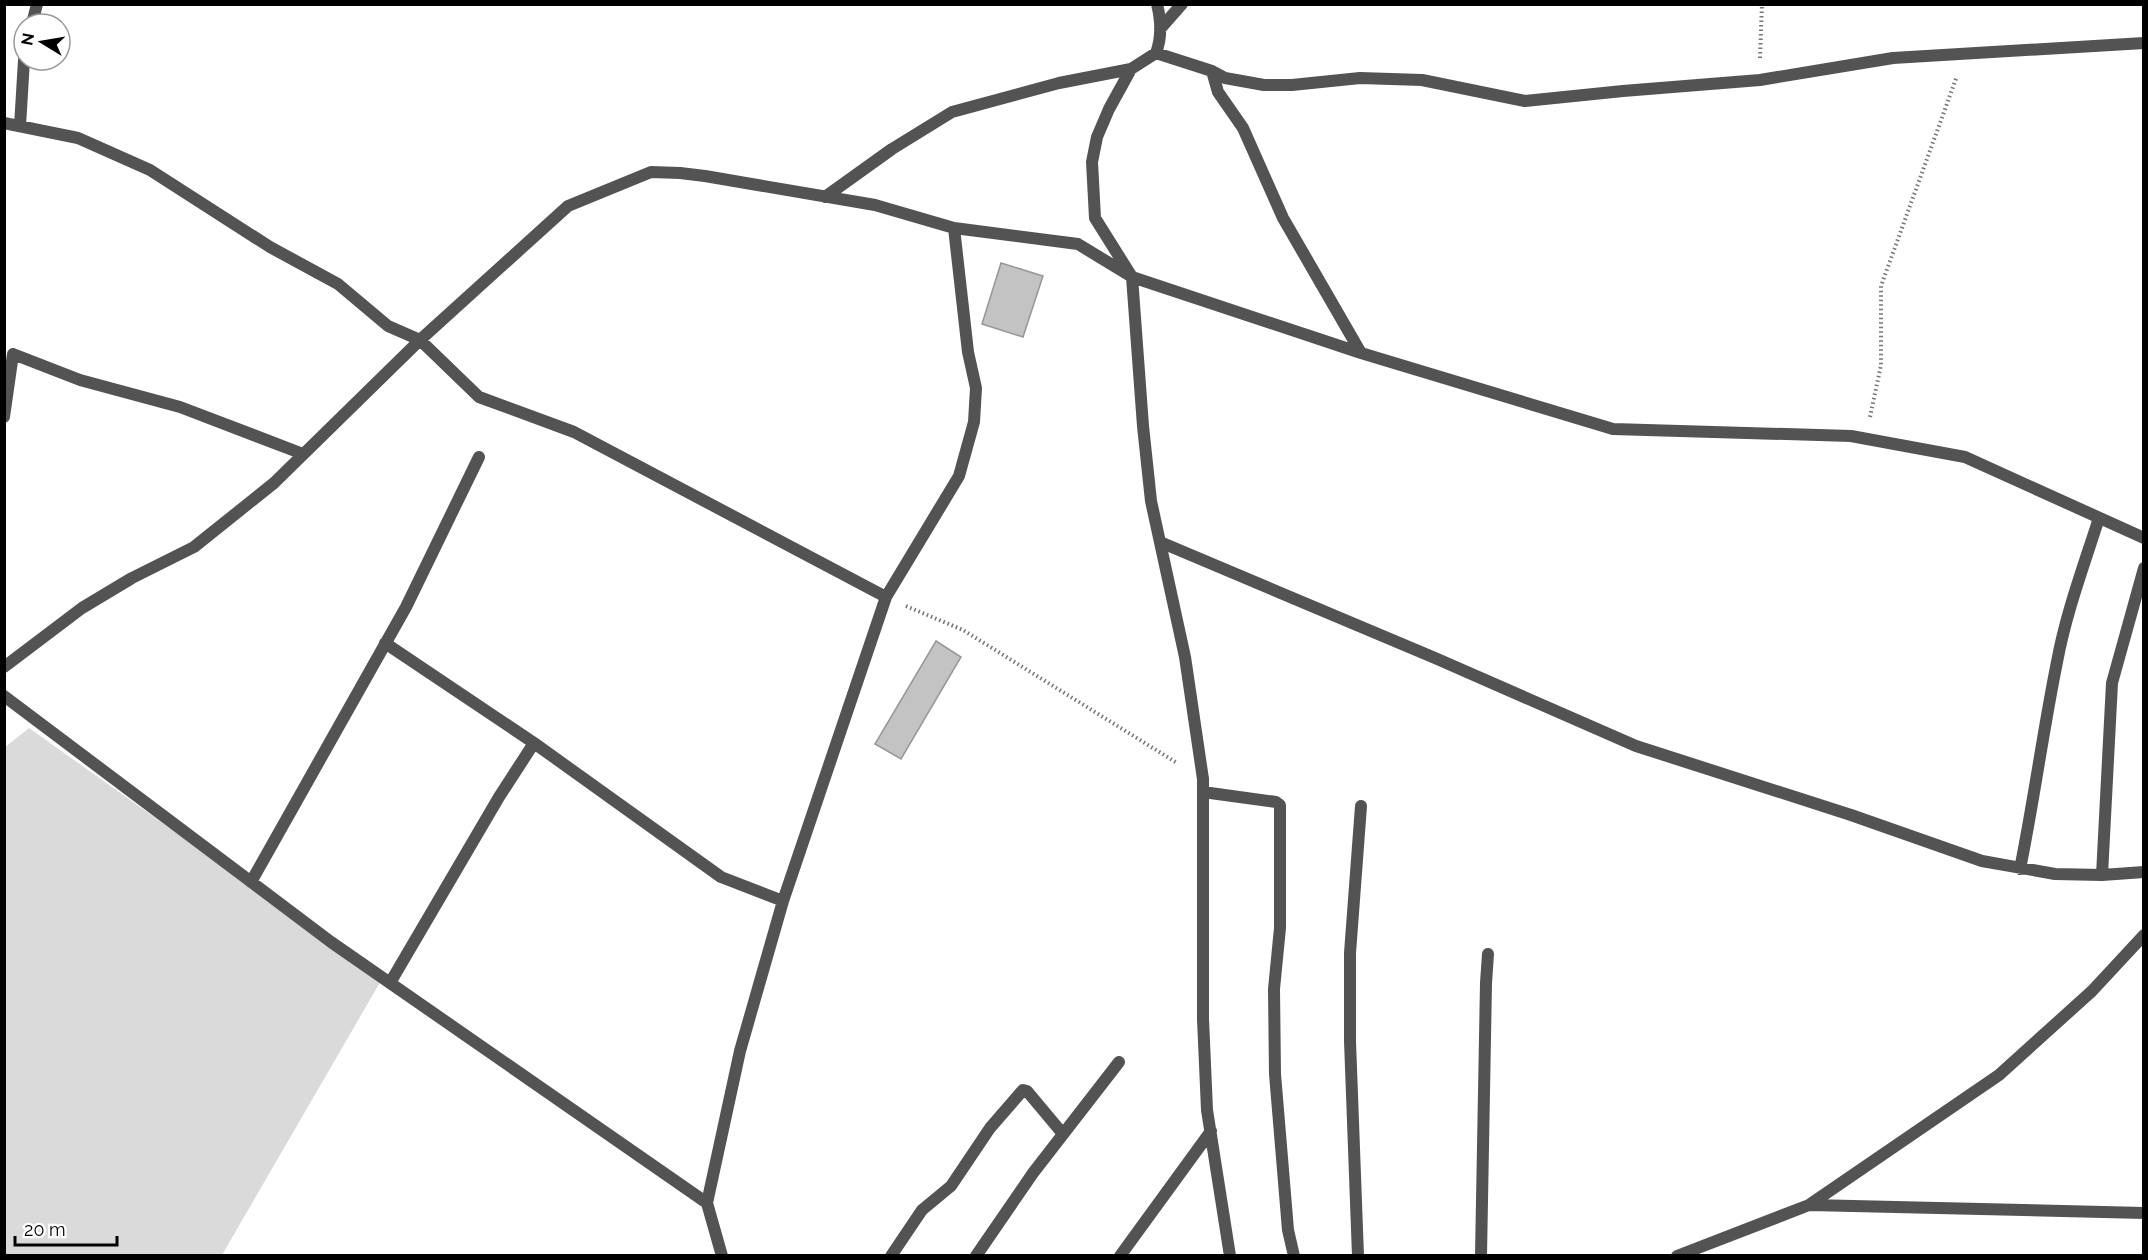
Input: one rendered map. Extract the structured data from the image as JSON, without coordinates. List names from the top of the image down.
{
  "scale_bar": "20 m",
  "north": "left"
}
